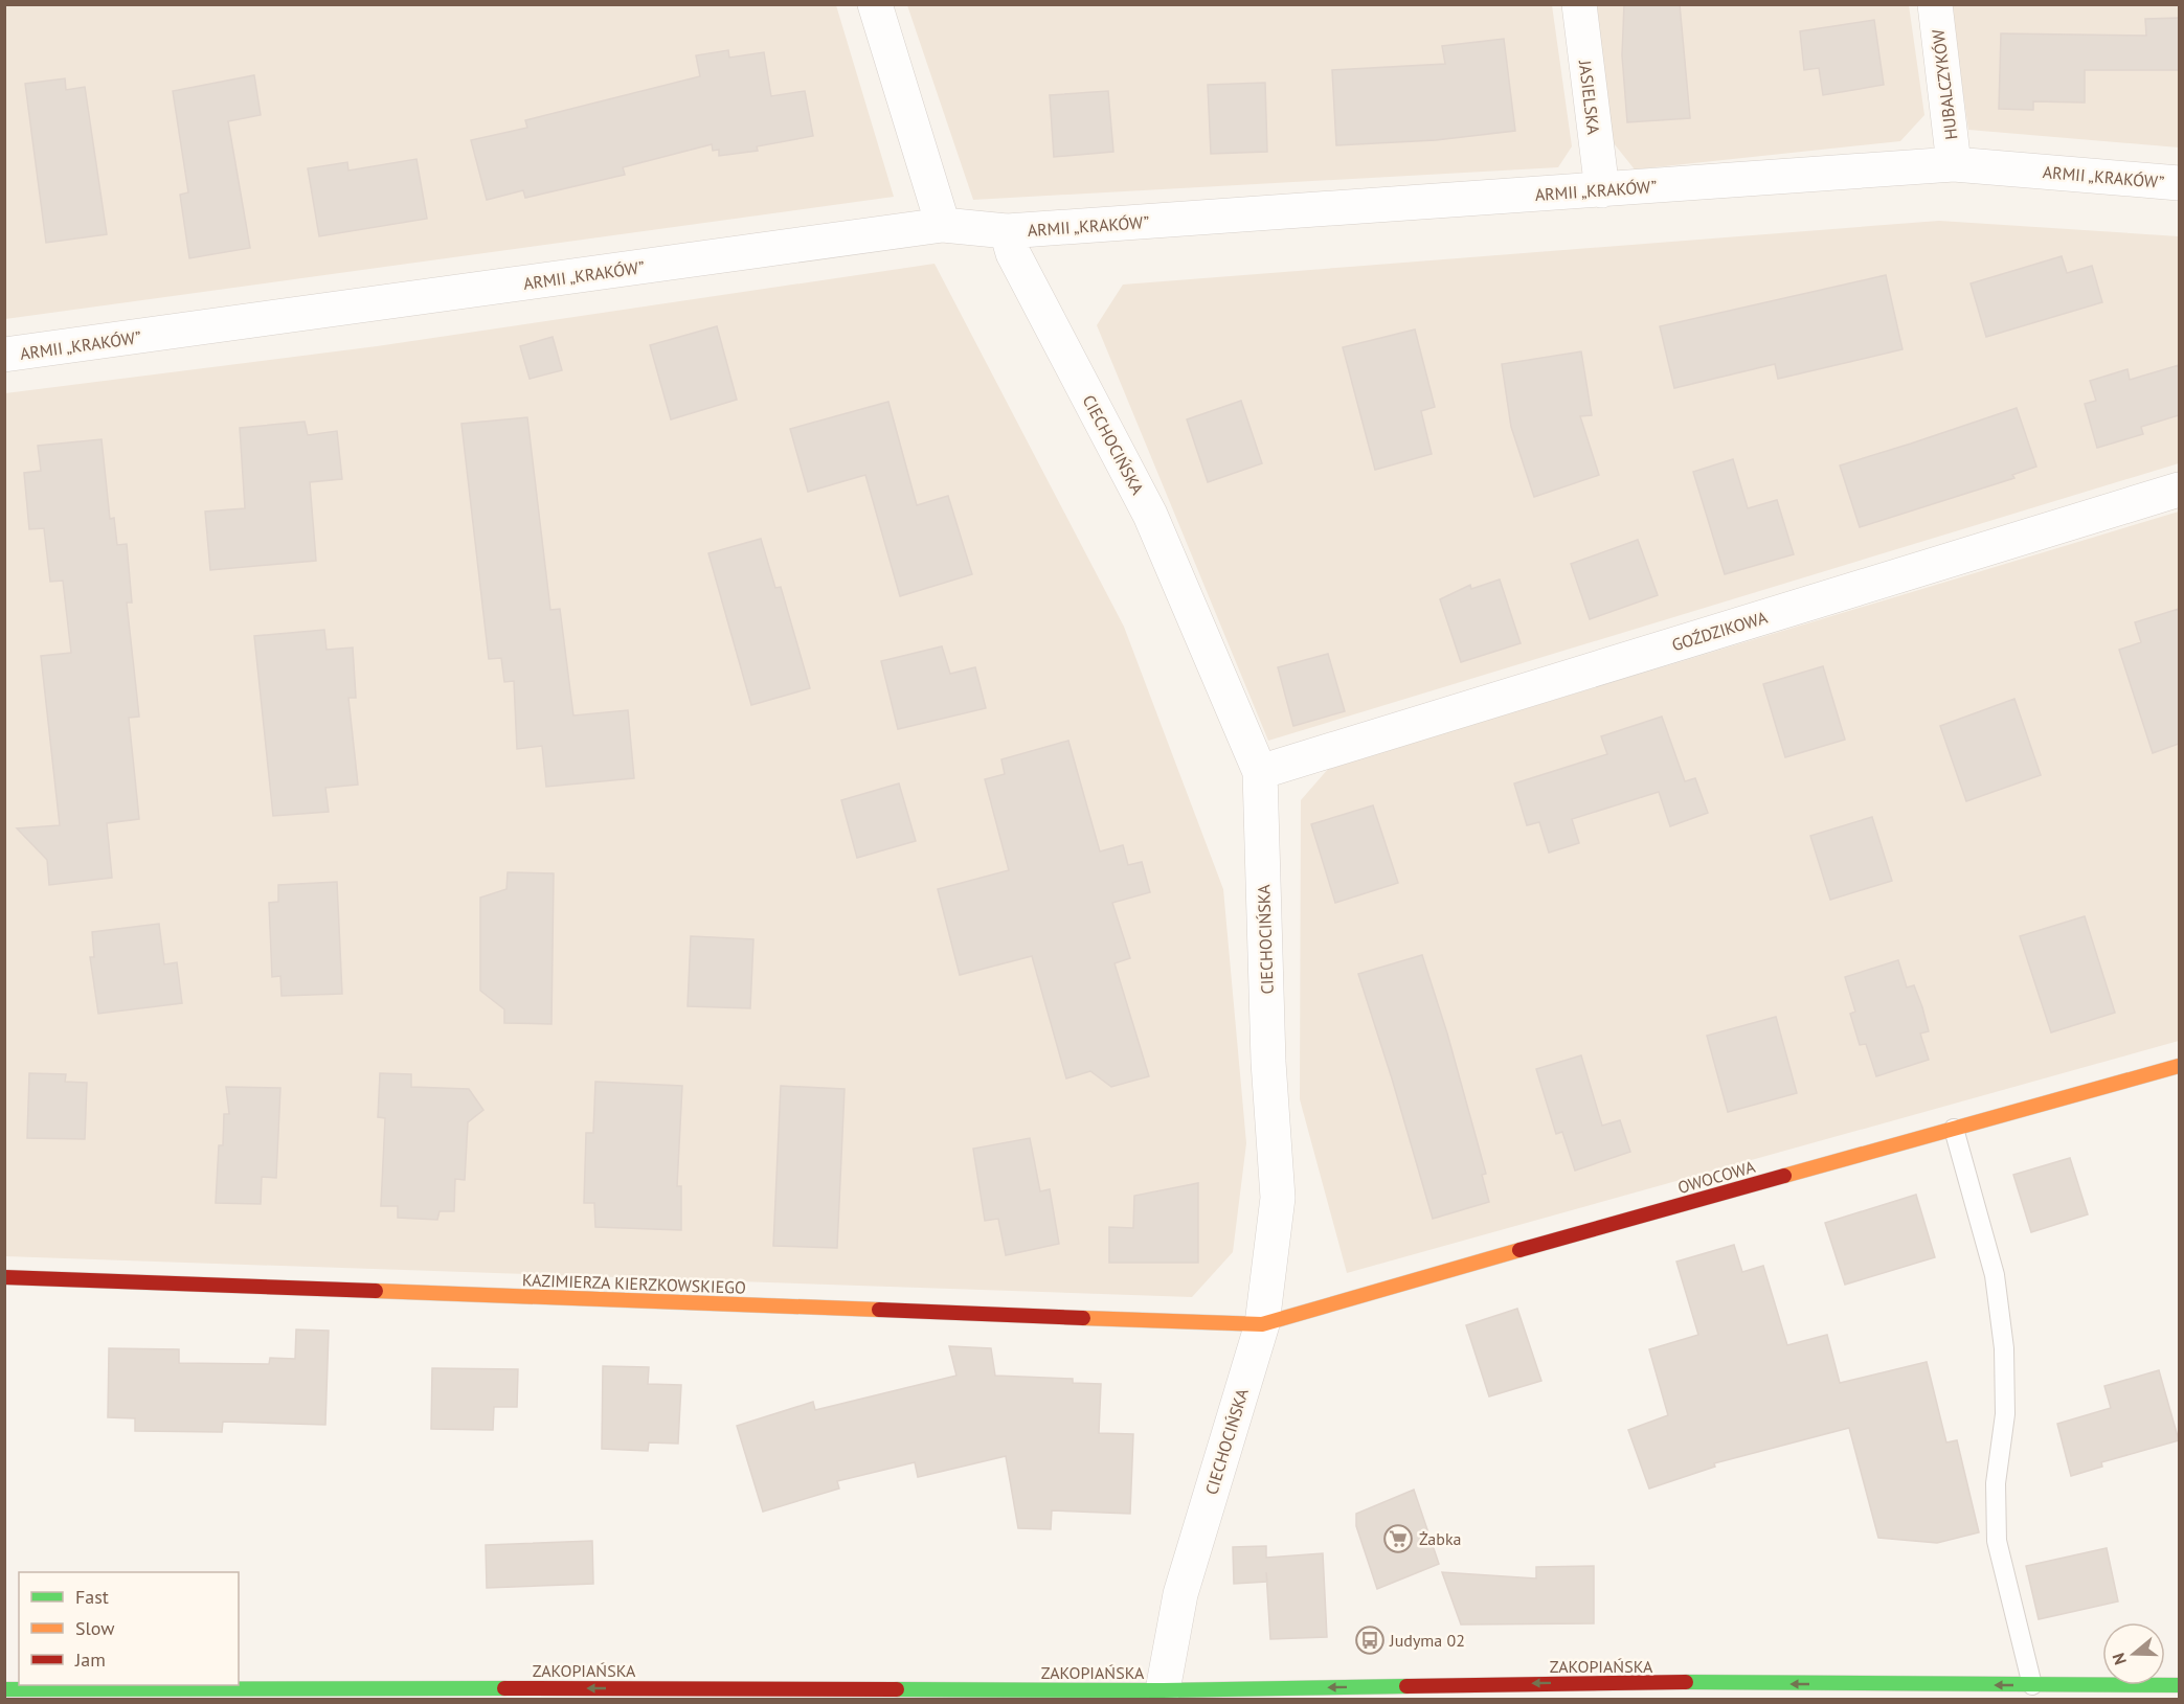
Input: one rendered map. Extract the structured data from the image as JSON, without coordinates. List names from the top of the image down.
{
  "streets": {
    "street": [
      "HUBALCZYKÓW",
      "JASIELSKA",
      "ARMII „KRAKÓW”",
      "CIECHOCIŃSKA",
      "GOŹDZIKOWA",
      "OWOCOWA",
      "KAZIMIERZA KIERZKOWSKIEGO",
      "ZAKOPIAŃSKA"
    ]
  },
  "crossings": [
    ["HUBALCZYKÓW", "ARMII „KRAKÓW”"],
    ["JASIELSKA", "ARMII „KRAKÓW”"],
    ["ARMII „KRAKÓW”", "CIECHOCIŃSKA"],
    ["CIECHOCIŃSKA", "GOŹDZIKOWA"],
    ["CIECHOCIŃSKA", "OWOCOWA"],
    ["CIECHOCIŃSKA", "KAZIMIERZA KIERZKOWSKIEGO"],
    ["CIECHOCIŃSKA", "ZAKOPIAŃSKA"],
    ["OWOCOWA", "KAZIMIERZA KIERZKOWSKIEGO"]
  ],
  "one_way": ["ZAKOPIAŃSKA"],
  "places": {
    "supermarket": ["Żabka"],
    "bus stop": ["Judyma 02"]
  },
  "legend": ["Fast", "Slow", "Jam"],
  "north": "left"
}
